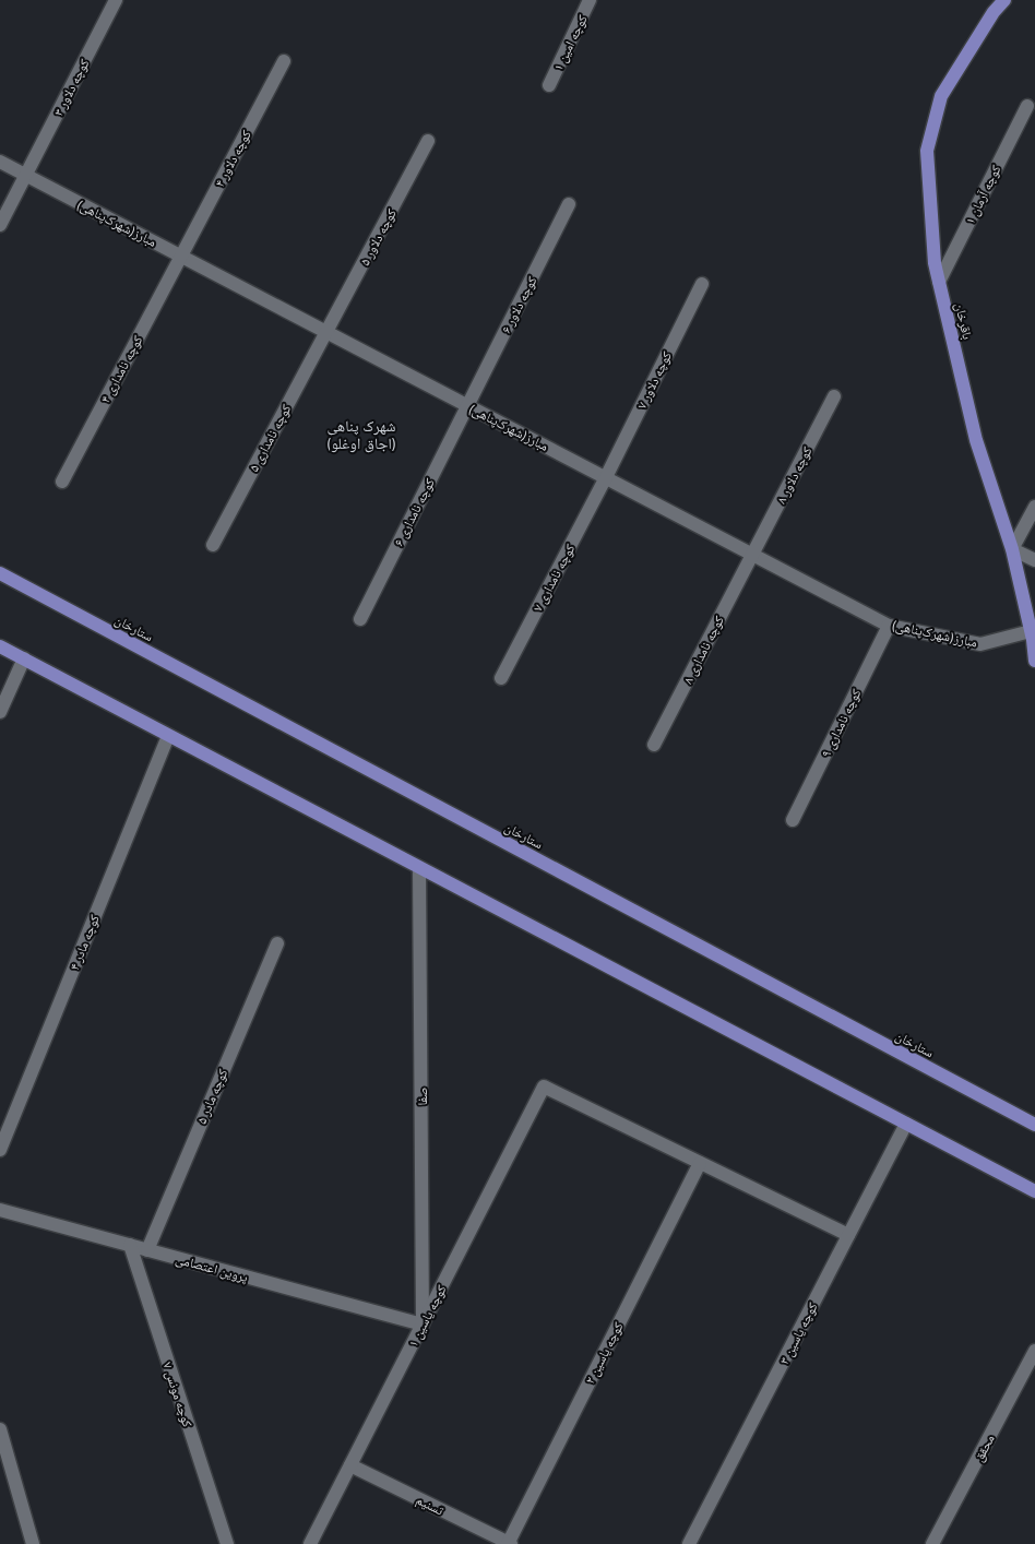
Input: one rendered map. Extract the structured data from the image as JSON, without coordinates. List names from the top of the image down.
{
  "streets": {
    "main road": ["باقرخان", "ستارخان"],
    "street": [
      "کوچه امین ۱",
      "کوچه دلاور ۳",
      "کوچه دلاور ۴",
      "کوچه آرمان ۱",
      "مبارز(شهرک‌پناهی)",
      "کوچه دلاور ۵",
      "کوچه دلاور ۶",
      "کوچه نامداری ۴",
      "کوچه دلاور ۷",
      "کوچه نامداری ۵",
      "کوچه دلاور ۸",
      "کوچه نامداری ۶",
      "کوچه نامداری ۷",
      "کوچه نامداری ۸",
      "کوچه نامداری ۹",
      "کوچه مادر ۴",
      "کوچه مادر ۵",
      "صفا",
      "پروین اعتصامی",
      "کوچه یاسین ۱",
      "کوچه یاسین ۳",
      "کوچه یاسین ۲",
      "کوچه مونس ۷",
      "محقق",
      "تسنیم"
    ]
  },
  "crossings": [
    ["کوچه دلاور ۳", "مبارز(شهرک‌پناهی)"],
    ["کوچه دلاور ۴", "مبارز(شهرک‌پناهی)"],
    ["کوچه دلاور ۴", "کوچه نامداری ۴"],
    ["کوچه آرمان ۱", "باقرخان"],
    ["مبارز(شهرک‌پناهی)", "کوچه دلاور ۵"],
    ["مبارز(شهرک‌پناهی)", "کوچه دلاور ۶"],
    ["مبارز(شهرک‌پناهی)", "باقرخان"],
    ["مبارز(شهرک‌پناهی)", "کوچه نامداری ۴"],
    ["مبارز(شهرک‌پناهی)", "کوچه دلاور ۷"],
    ["مبارز(شهرک‌پناهی)", "کوچه نامداری ۵"],
    ["مبارز(شهرک‌پناهی)", "کوچه دلاور ۸"],
    ["مبارز(شهرک‌پناهی)", "کوچه نامداری ۶"],
    ["مبارز(شهرک‌پناهی)", "کوچه نامداری ۷"],
    ["مبارز(شهرک‌پناهی)", "کوچه نامداری ۸"],
    ["مبارز(شهرک‌پناهی)", "کوچه نامداری ۹"],
    ["کوچه دلاور ۵", "کوچه نامداری ۵"],
    ["کوچه دلاور ۶", "کوچه نامداری ۶"],
    ["کوچه دلاور ۷", "کوچه نامداری ۷"],
    ["کوچه دلاور ۸", "کوچه نامداری ۸"],
    ["کوچه مادر ۵", "پروین اعتصامی"],
    ["صفا", "پروین اعتصامی"],
    ["صفا", "کوچه یاسین ۱"],
    ["پروین اعتصامی", "کوچه یاسین ۱"],
    ["پروین اعتصامی", "کوچه مونس ۷"],
    ["کوچه یاسین ۱", "کوچه یاسین ۲"],
    ["کوچه یاسین ۱", "تسنیم"],
    ["کوچه یاسین ۲", "تسنیم"]
  ],
  "districts": ["شهرک پناهی (اجاق اوغلو)"]
}
